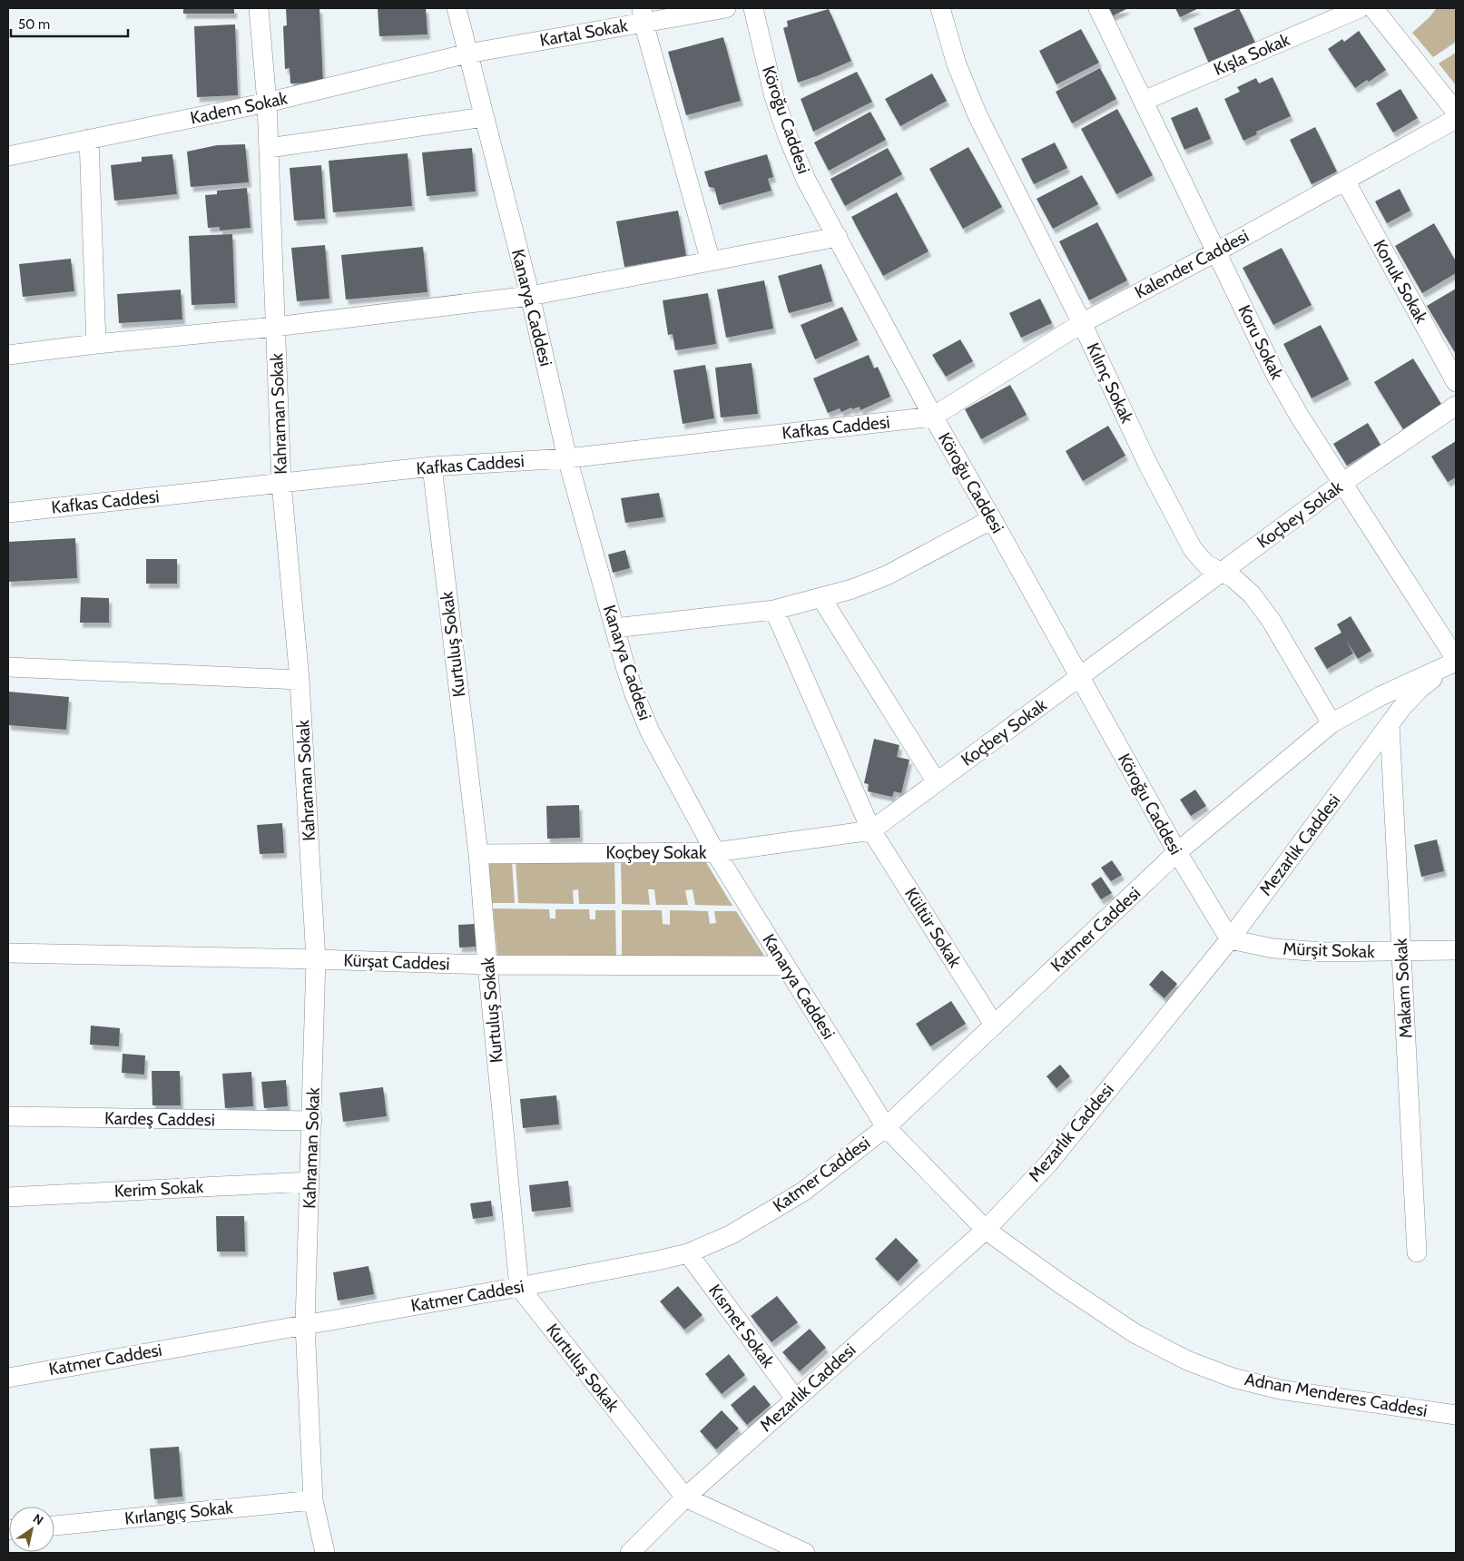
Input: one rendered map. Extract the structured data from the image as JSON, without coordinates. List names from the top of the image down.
{
  "streets": {
    "street": [
      "Kartal Sokak",
      "Kışla Sokak",
      "Kadem Sokak",
      "Köroğu Caddesi",
      "Kalender Caddesi",
      "Konuk Sokak",
      "Kanarya Caddesi",
      "Koru Sokak",
      "Kılınç Sokak",
      "Kahraman Sokak",
      "Kafkas Caddesi",
      "Koçbey Sokak",
      "Kurtuluş Sokak",
      "Mezarlık Caddesi",
      "Kültür Sokak",
      "Katmer Caddesi",
      "Mürşit Sokak",
      "Kürşat Caddesi",
      "Makam Sokak",
      "Kardeş Caddesi",
      "Kerim Sokak",
      "Kısmet Sokak",
      "Adnan Menderes Caddesi",
      "Kırlangıç Sokak"
    ]
  },
  "crossings": [
    ["Kartal Sokak", "Kadem Sokak"],
    ["Kartal Sokak", "Kanarya Caddesi"],
    ["Kışla Sokak", "Koru Sokak"],
    ["Kadem Sokak", "Kanarya Caddesi"],
    ["Kadem Sokak", "Kahraman Sokak"],
    ["Köroğu Caddesi", "Kalender Caddesi"],
    ["Köroğu Caddesi", "Kafkas Caddesi"],
    ["Köroğu Caddesi", "Koçbey Sokak"],
    ["Köroğu Caddesi", "Mezarlık Caddesi"],
    ["Köroğu Caddesi", "Katmer Caddesi"],
    ["Köroğu Caddesi", "Mürşit Sokak"],
    ["Kalender Caddesi", "Konuk Sokak"],
    ["Kalender Caddesi", "Koru Sokak"],
    ["Kalender Caddesi", "Kılınç Sokak"],
    ["Kalender Caddesi", "Kafkas Caddesi"],
    ["Kanarya Caddesi", "Kafkas Caddesi"],
    ["Kanarya Caddesi", "Koçbey Sokak"],
    ["Kanarya Caddesi", "Mezarlık Caddesi"],
    ["Kanarya Caddesi", "Katmer Caddesi"],
    ["Kanarya Caddesi", "Kürşat Caddesi"],
    ["Kanarya Caddesi", "Adnan Menderes Caddesi"],
    ["Koru Sokak", "Koçbey Sokak"],
    ["Koru Sokak", "Mezarlık Caddesi"],
    ["Koru Sokak", "Katmer Caddesi"],
    ["Kılınç Sokak", "Koçbey Sokak"],
    ["Kılınç Sokak", "Katmer Caddesi"],
    ["Kahraman Sokak", "Kafkas Caddesi"],
    ["Kahraman Sokak", "Katmer Caddesi"],
    ["Kahraman Sokak", "Kürşat Caddesi"],
    ["Kahraman Sokak", "Kardeş Caddesi"],
    ["Kahraman Sokak", "Kerim Sokak"],
    ["Kahraman Sokak", "Kırlangıç Sokak"],
    ["Kafkas Caddesi", "Kurtuluş Sokak"],
    ["Koçbey Sokak", "Kurtuluş Sokak"],
    ["Koçbey Sokak", "Kültür Sokak"],
    ["Kurtuluş Sokak", "Mezarlık Caddesi"],
    ["Kurtuluş Sokak", "Katmer Caddesi"],
    ["Kurtuluş Sokak", "Kürşat Caddesi"],
    ["Mezarlık Caddesi", "Katmer Caddesi"],
    ["Mezarlık Caddesi", "Mürşit Sokak"],
    ["Mezarlık Caddesi", "Makam Sokak"],
    ["Mezarlık Caddesi", "Kısmet Sokak"],
    ["Mezarlık Caddesi", "Adnan Menderes Caddesi"],
    ["Kültür Sokak", "Katmer Caddesi"],
    ["Katmer Caddesi", "Kısmet Sokak"],
    ["Mürşit Sokak", "Makam Sokak"]
  ],
  "scale_bar": "50 m",
  "north": "top right"
}
